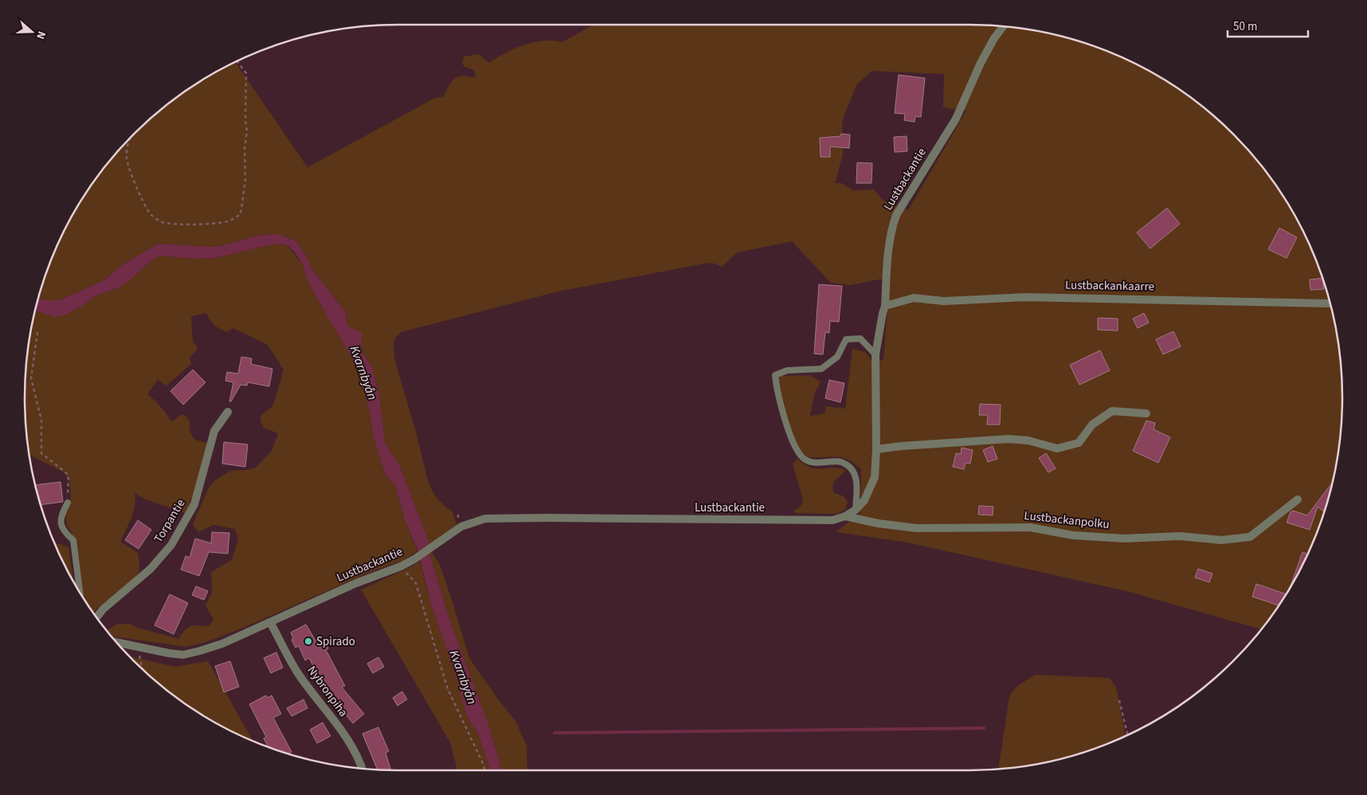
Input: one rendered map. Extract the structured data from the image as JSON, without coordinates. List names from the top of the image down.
{
  "streets": {
    "street": [
      "Lustbackantie",
      "Lustbackankaarre",
      "Lustbackanpolku",
      "Torpantie",
      "Nybronpiha"
    ]
  },
  "crossings": [
    ["Lustbackantie", "Lustbackankaarre"],
    ["Lustbackantie", "Lustbackanpolku"],
    ["Lustbackantie", "Nybronpiha"]
  ],
  "water": ["Kvarnbyån"],
  "places": ["Spirado"],
  "scale_bar": "50 m",
  "north": "right"
}
